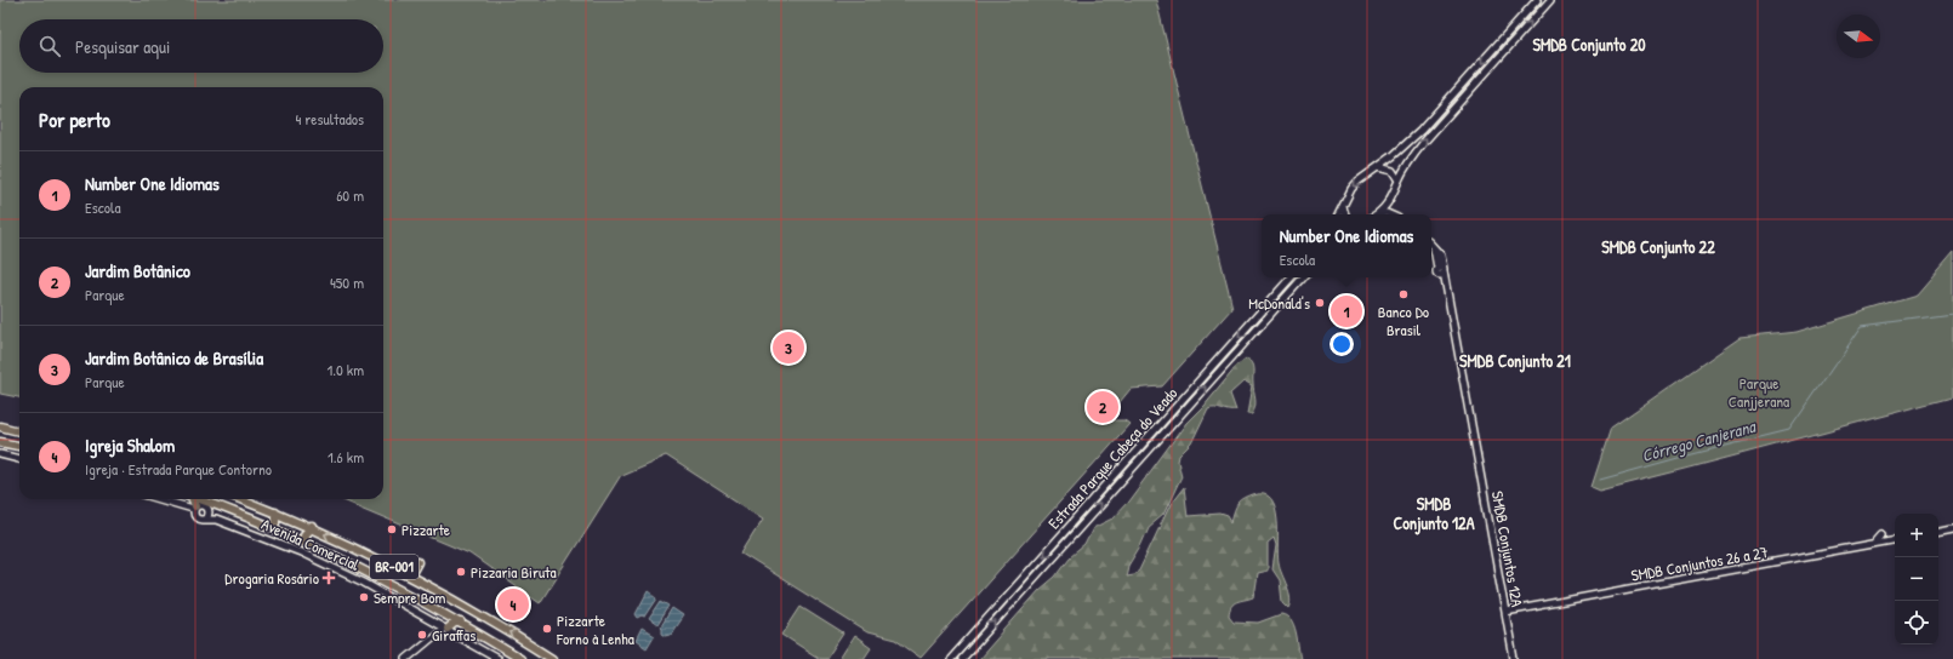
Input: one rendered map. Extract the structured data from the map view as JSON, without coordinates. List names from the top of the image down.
{
  "streets": {
    "highway": ["BR-001"],
    "main road": [
      "Estrada Parque Cabeça do Veado",
      "Avenida Comercial",
      "SMDB Conjuntos 12A",
      "SMDB Conjuntos 26 a 27"
    ]
  },
  "crossings": [
    ["SMDB Conjuntos 12A", "SMDB Conjuntos 26 a 27"]
  ],
  "districts": [
    "SMDB Conjunto 20",
    "SMDB Conjunto 22",
    "SMDB Conjunto 21",
    "SMDB Conjunto 12A"
  ],
  "water": ["Córrego Canjerana"],
  "parks": ["Parque Canjjerana"],
  "places": {
    "other": [
      "Banco Do Brasil",
      "McDonald's",
      "Pizzarte",
      "Pizzaria Biruta",
      "Sempre Bom",
      "Pizzarte Forno à Lenha",
      "Giraffas"
    ],
    "health": ["Drogaria Rosário"]
  },
  "north": "right",
  "page": {
    "search": "Pesquisar aqui",
    "heading": ["Por perto", "4 resultados"],
    "list": [
      {
        "mark": "1",
        "name": "Number One Idiomas",
        "note": "Escola",
        "value": "60 m"
      },
      {
        "mark": "2",
        "name": "Jardim Botânico",
        "note": "Parque",
        "value": "450 m"
      },
      {
        "mark": "3",
        "name": "Jardim Botânico de Brasília",
        "note": "Parque",
        "value": "1.0 km"
      },
      {
        "mark": "4",
        "name": "Igreja Shalom",
        "note": "Igreja · Estrada Parque Contorno",
        "value": "1.6 km"
      }
    ],
    "popup": ["Number One Idiomas", "Escola"],
    "pins": [
      "1",
      "3",
      "2",
      "4"
    ],
    "map_buttons": ["+", "−"]
  }
}
